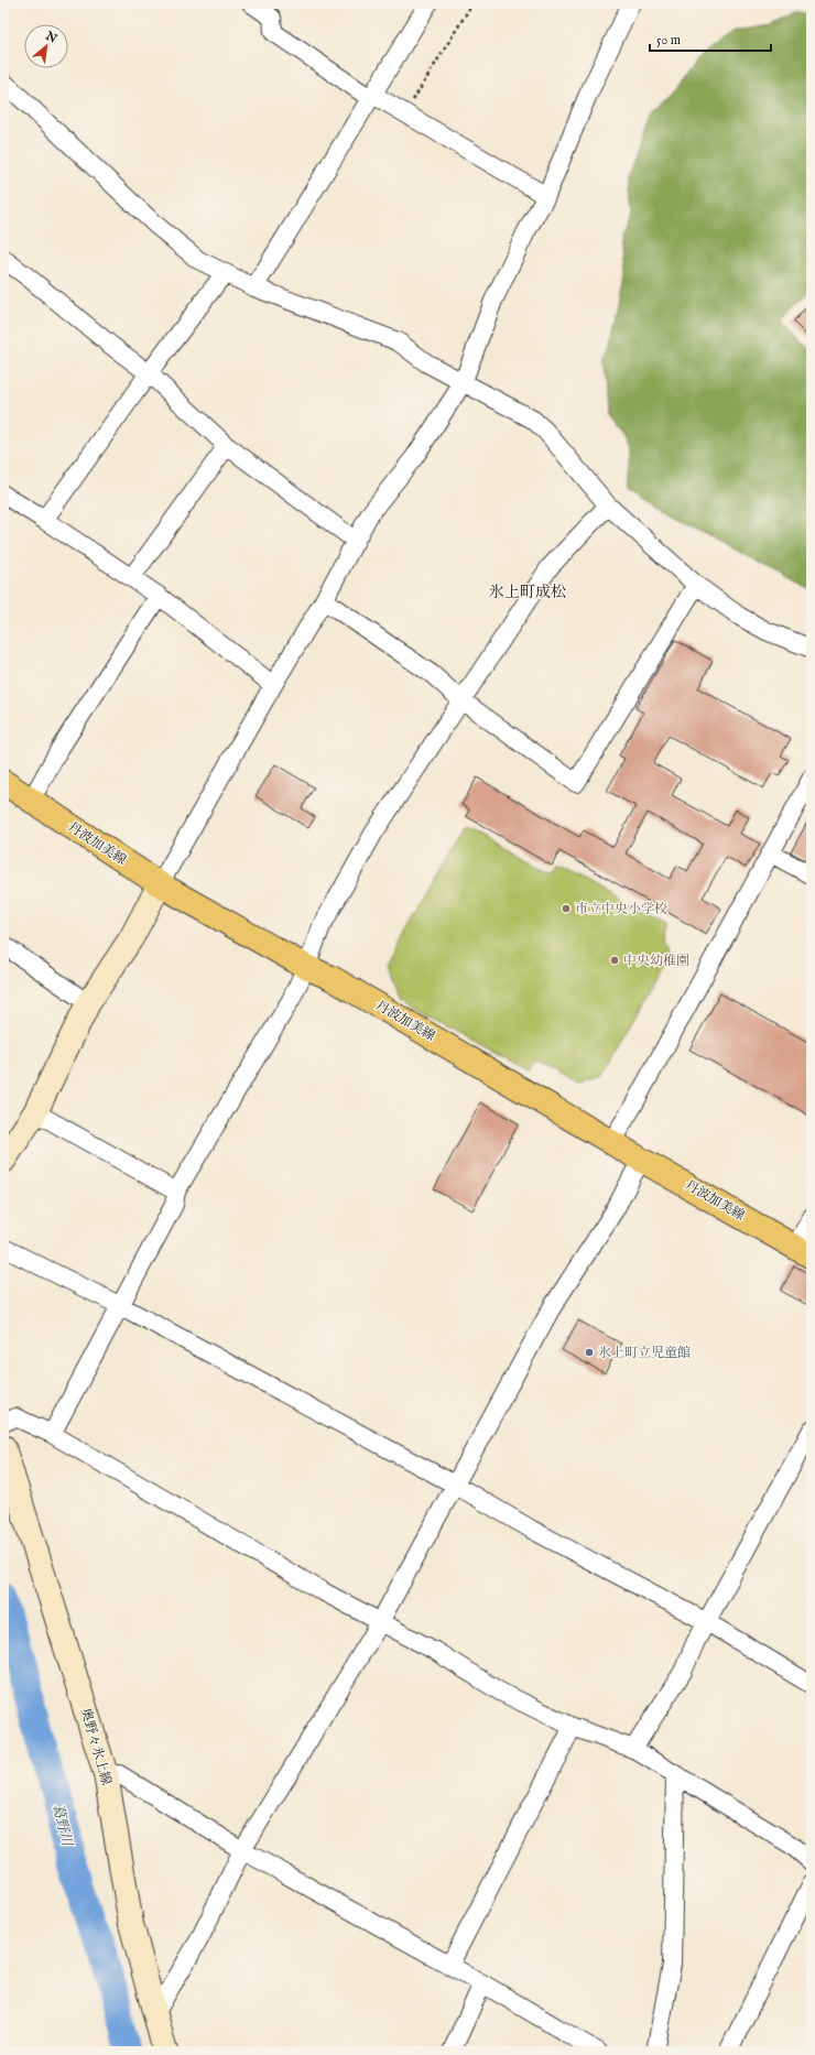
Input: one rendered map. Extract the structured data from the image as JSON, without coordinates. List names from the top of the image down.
{
  "streets": {
    "main road": ["丹波加美線", "奥野々氷上線"]
  },
  "districts": ["氷上町成松"],
  "water": ["葛野川"],
  "places": ["市立中央小学校", "中央幼稚園", "氷上町立児童館"],
  "scale_bar": "50 m",
  "north": "top right"
}
